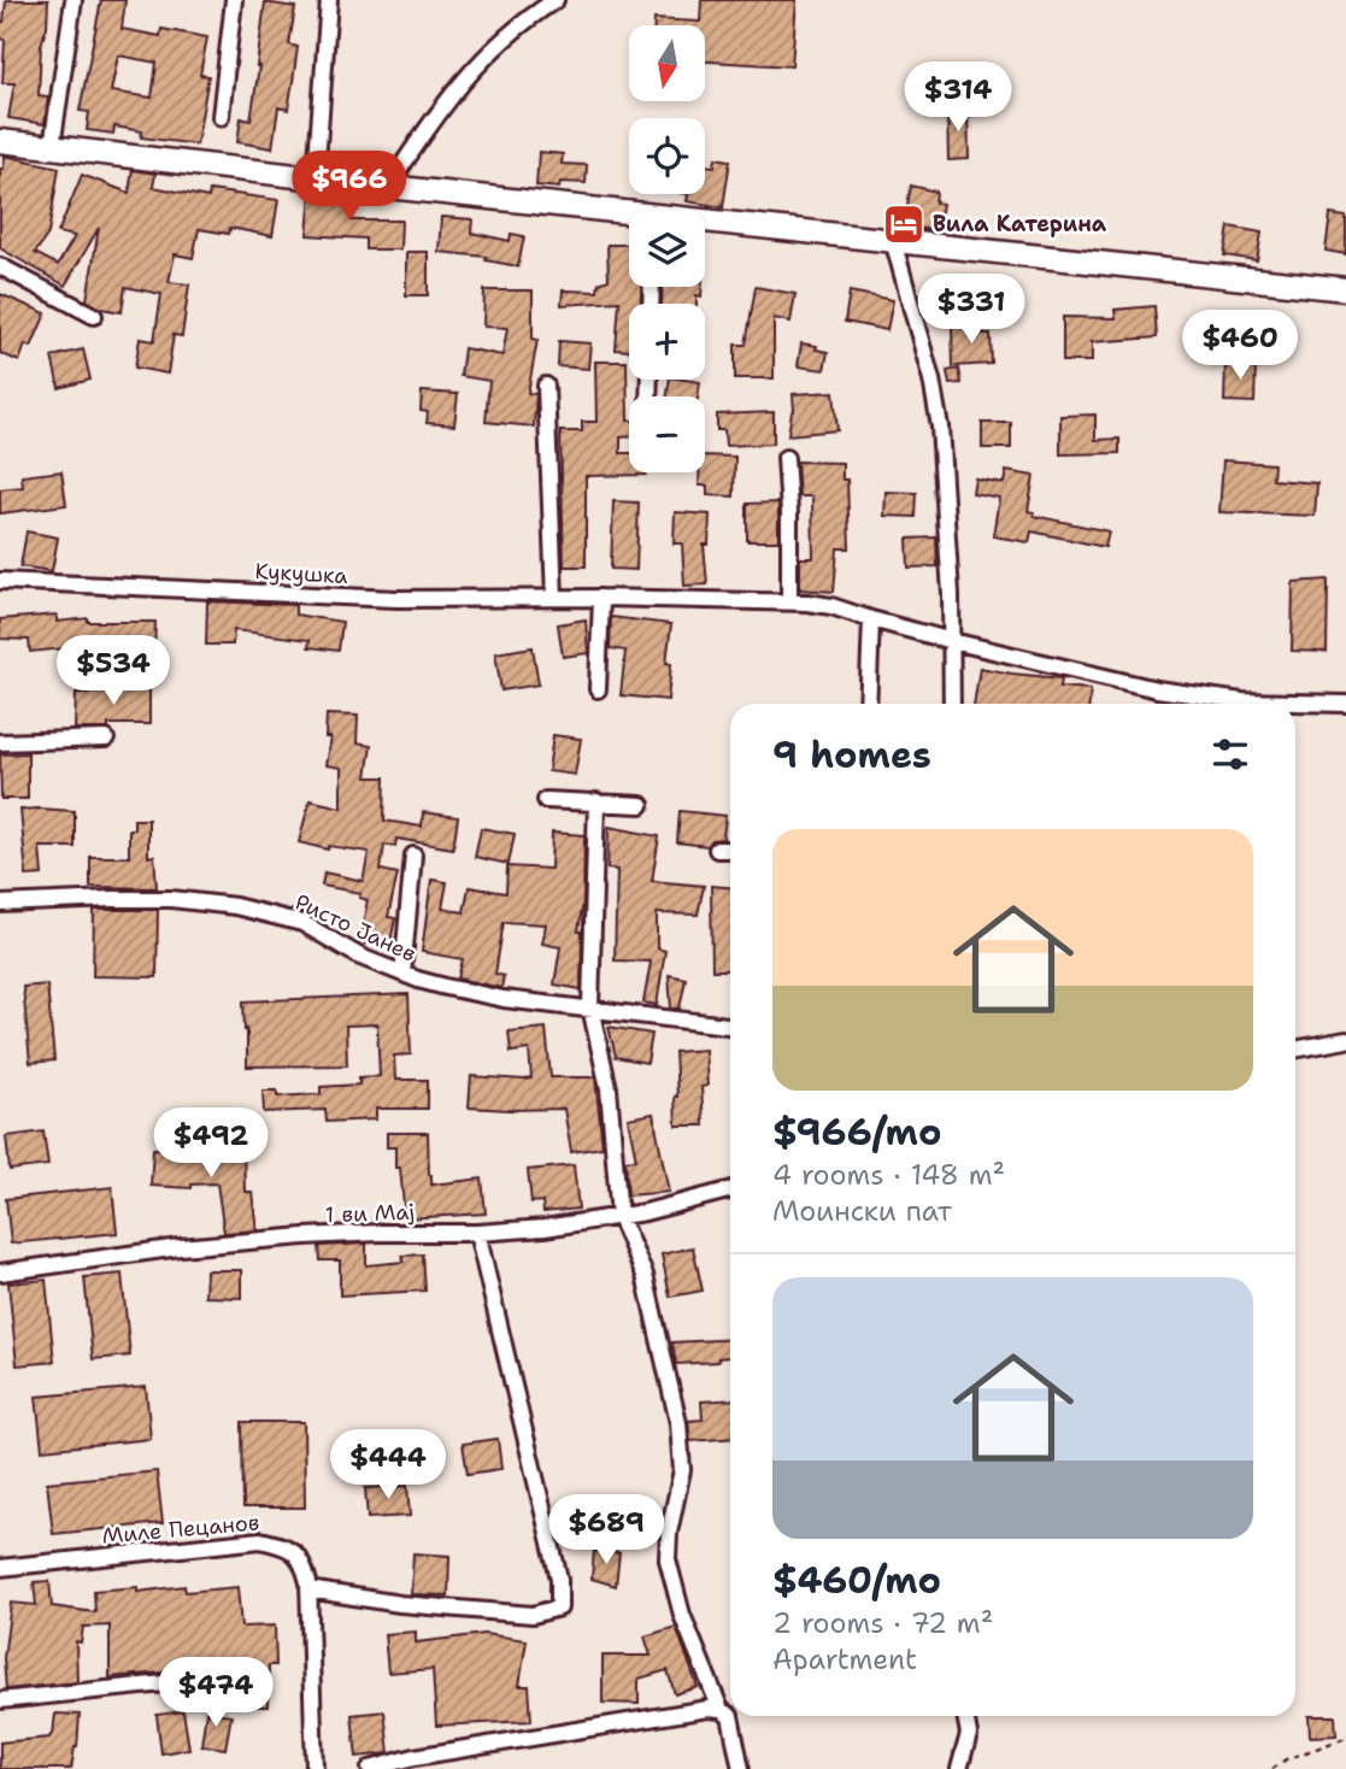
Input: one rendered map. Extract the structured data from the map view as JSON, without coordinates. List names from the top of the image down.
{
  "streets": {
    "street": [
      "Кукушка",
      "Ристо Јанев",
      "1 ви Мај",
      "Миле Пецанов"
    ]
  },
  "places": {
    "hotel": ["Вила Катерина"]
  },
  "north": "bottom",
  "page": {
    "map_buttons": ["+", "−"],
    "price": [
      "$314",
      "$966",
      "$331",
      "$460",
      "$534",
      "$492",
      "$444",
      "$689",
      "$474"
    ],
    "heading": "9 homes",
    "list": [
      {
        "name": "$966/mo",
        "note": "4 rooms · 148 m² · Моински пат"
      },
      {
        "name": "$460/mo",
        "note": "2 rooms · 72 m² · Apartment"
      }
    ]
  }
}
